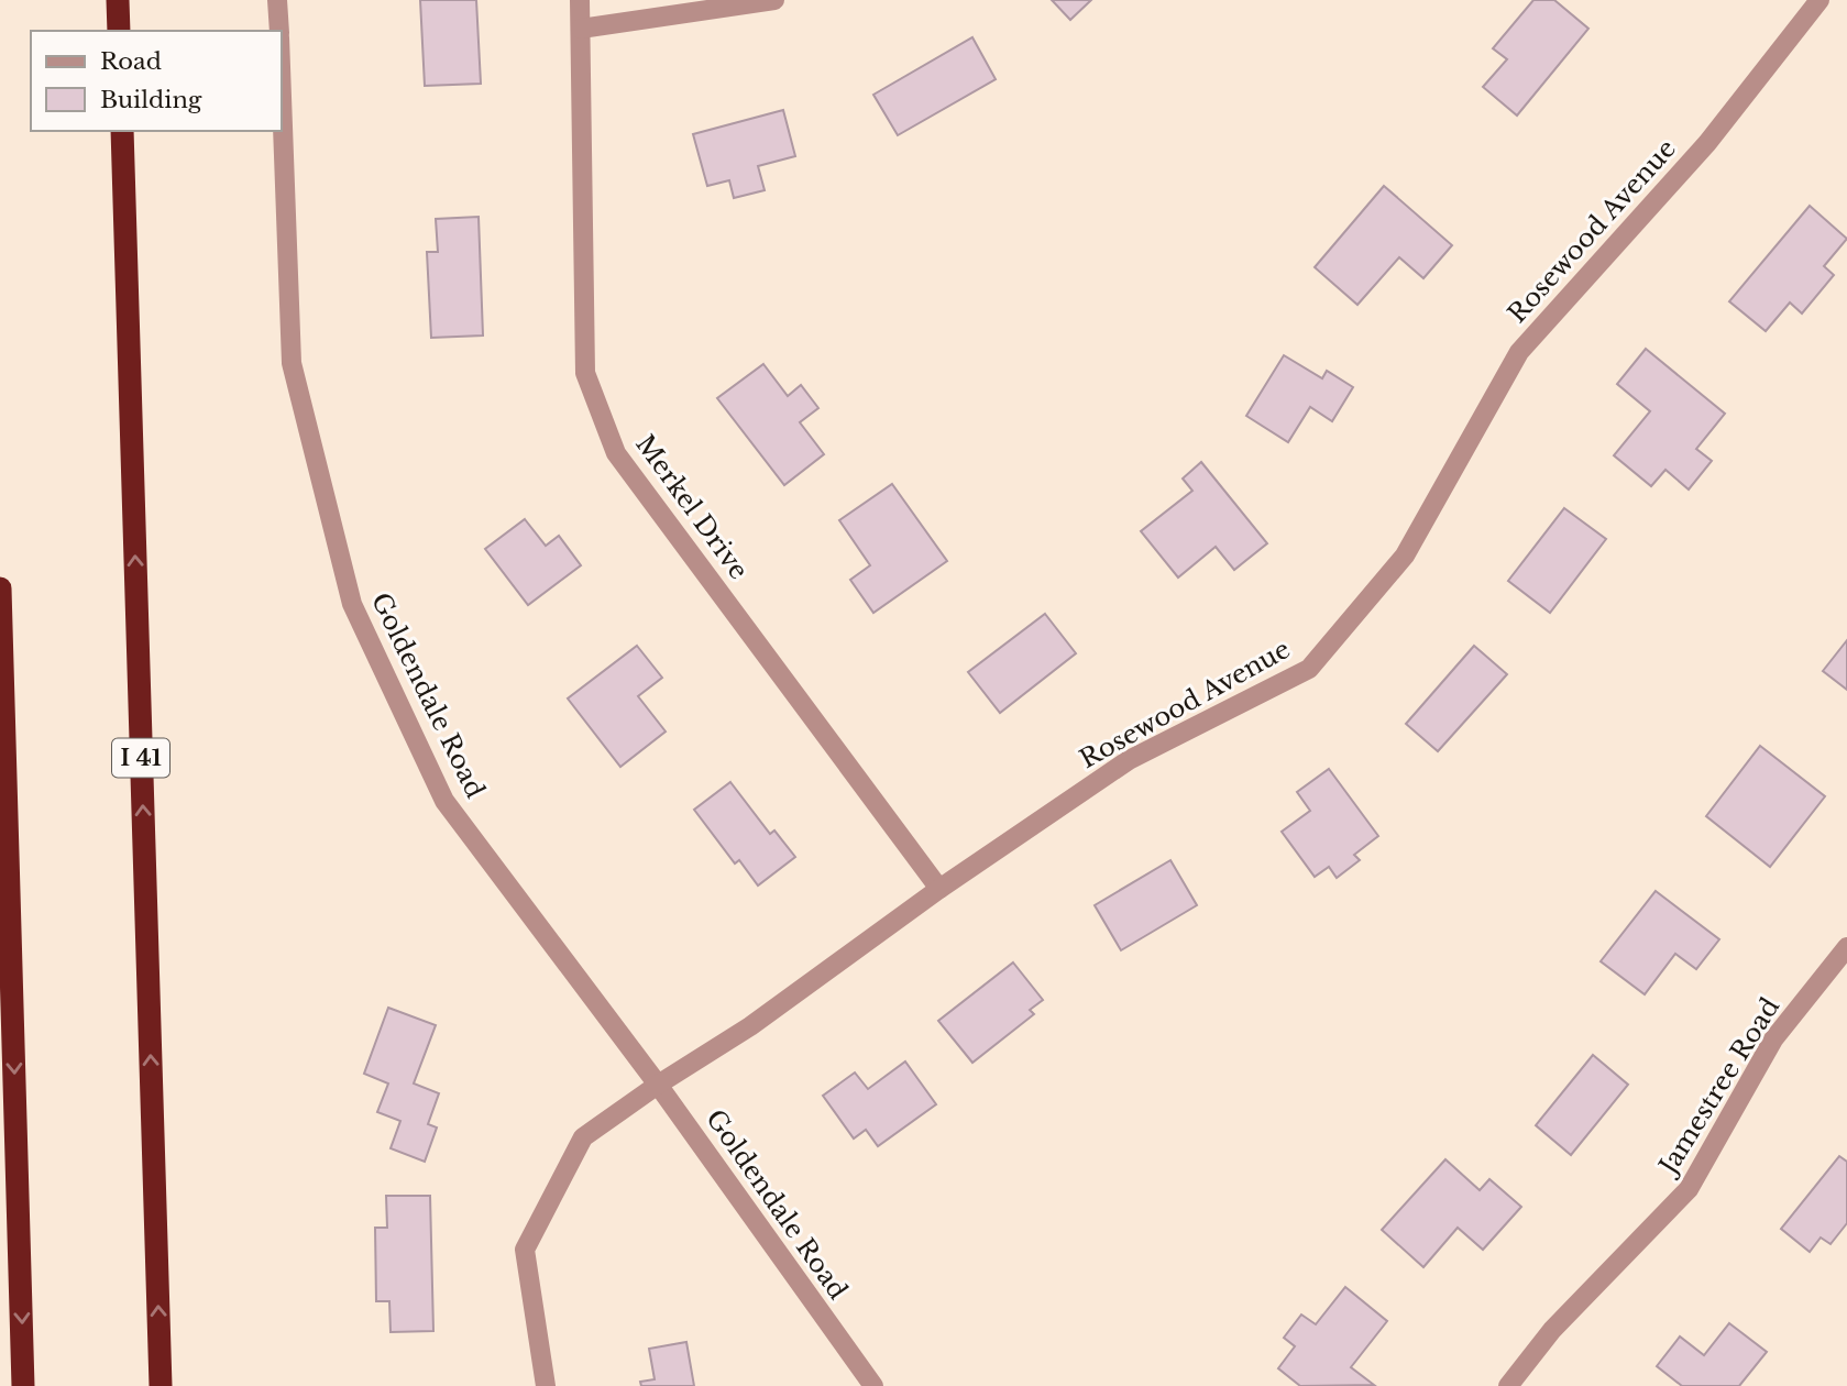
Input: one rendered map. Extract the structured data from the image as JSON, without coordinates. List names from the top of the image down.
{
  "streets": {
    "highway": ["I 41"],
    "street": [
      "Rosewood Avenue",
      "Merkel Drive",
      "Goldendale Road",
      "Jamestree Road"
    ]
  },
  "crossings": [
    ["Rosewood Avenue", "Merkel Drive"],
    ["Rosewood Avenue", "Goldendale Road"]
  ],
  "legend": ["Road", "Building"]
}
